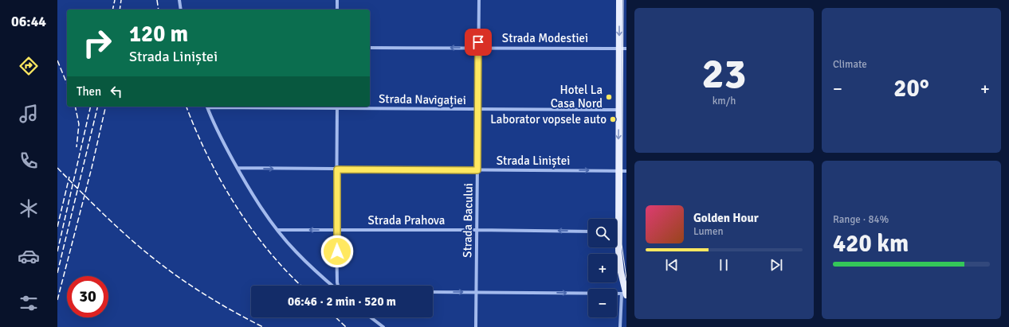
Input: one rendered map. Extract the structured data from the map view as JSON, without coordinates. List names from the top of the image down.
{
  "streets": {
    "street": [
      "Strada Modestiei",
      "Strada Navigației",
      "Strada Liniștei",
      "Strada Prahova",
      "Strada Bacului"
    ]
  },
  "crossings": [
    ["Strada Modestiei", "Strada Bacului"],
    ["Strada Navigației", "Strada Bacului"],
    ["Strada Liniștei", "Strada Bacului"],
    ["Strada Prahova", "Strada Bacului"]
  ],
  "one_way": ["Strada Modestiei", "Strada Liniștei", "Strada Prahova"],
  "places": ["Hotel La Casa Nord", "Laborator vopsele auto"],
  "page": {
    "tabs": "06:44",
    "tile": [
      ["23", "km/h"],
      "Climate",
      ["Range · 84%", "420 km"]
    ],
    "turn": ["120 m", "Strada Liniștei"],
    "heat": ["−", "20°", "+"],
    "then": "Then",
    "song": ["Golden Hour", "Lumen"],
    "map_buttons": ["+", "−"],
    "limit": "30",
    "trip": "06:46 · 2 min · 520 m"
  }
}
